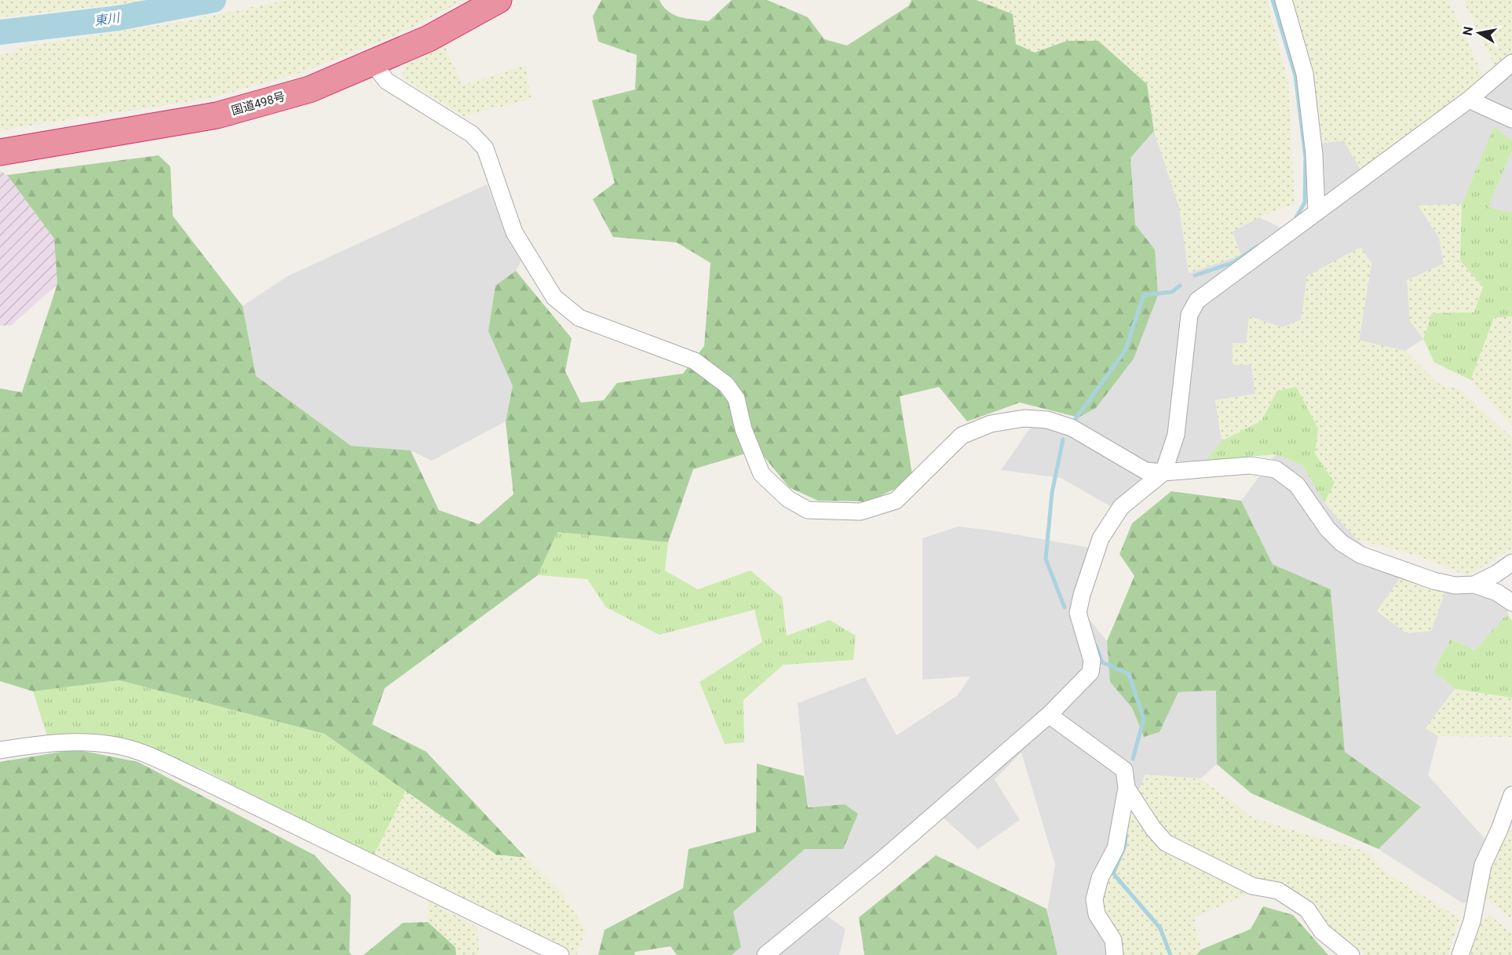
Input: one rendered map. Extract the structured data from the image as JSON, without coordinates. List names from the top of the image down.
{
  "streets": {
    "highway": ["国道498号"]
  },
  "water": ["東川"],
  "north": "left"
}
